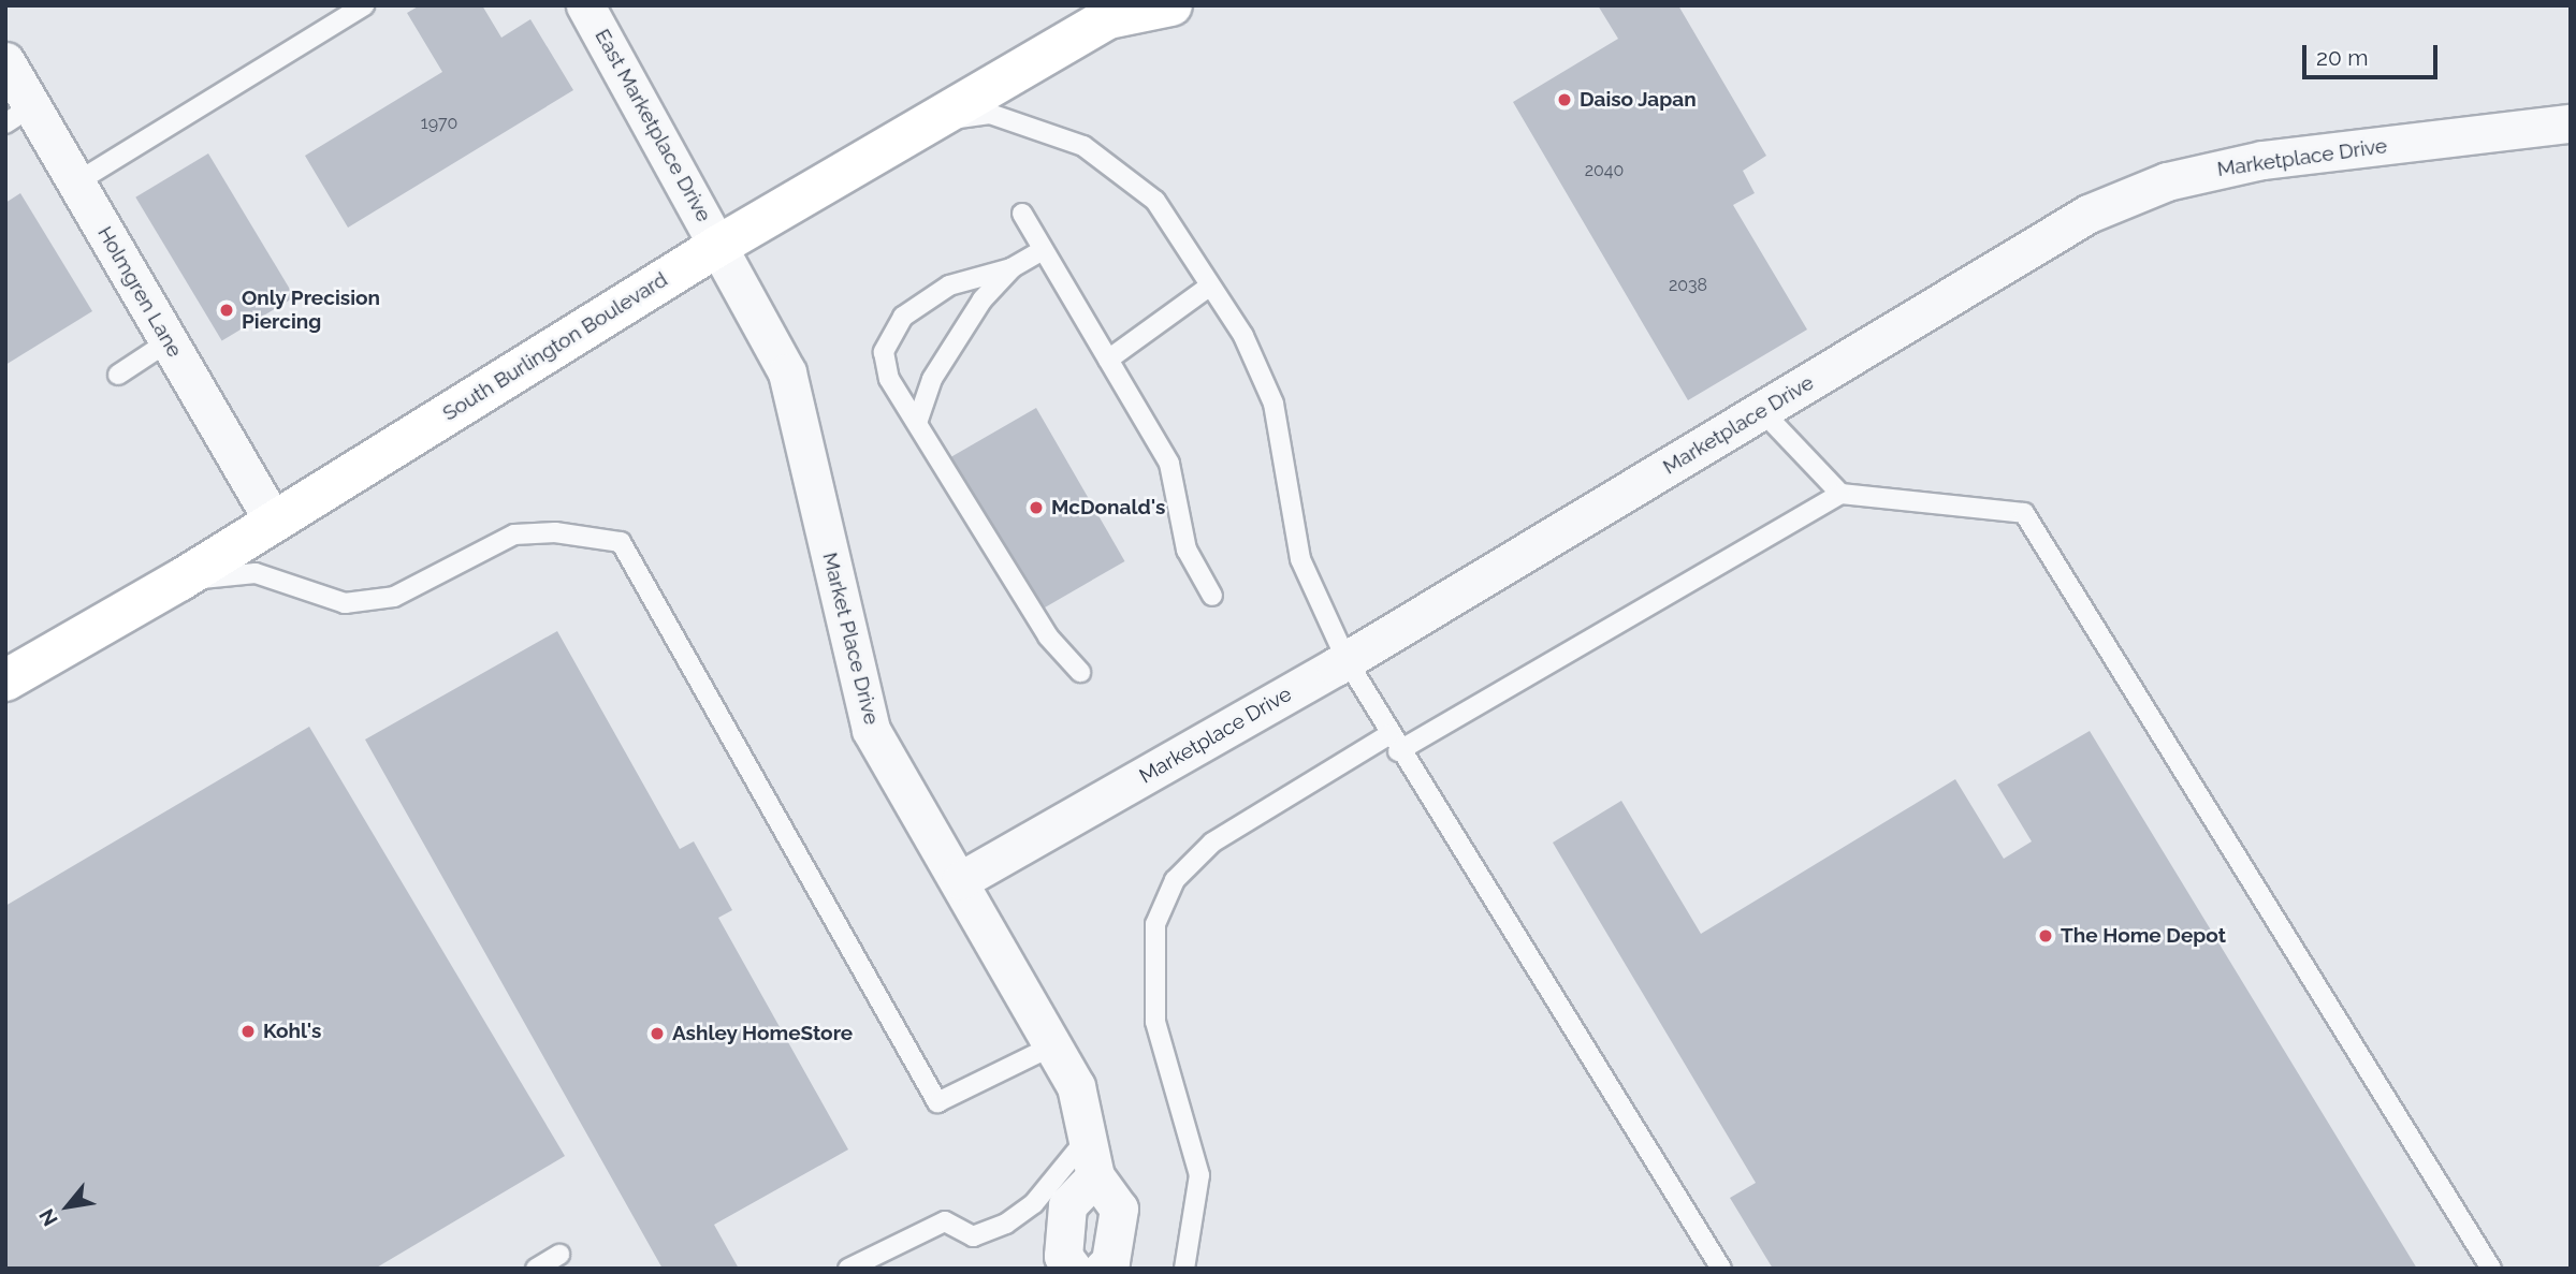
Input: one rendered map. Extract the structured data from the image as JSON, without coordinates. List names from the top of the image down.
{
  "streets": {
    "main road": ["South Burlington Boulevard"],
    "street": [
      "East Marketplace Drive",
      "Marketplace Drive",
      "Holmgren Lane",
      "Market Place Drive"
    ]
  },
  "crossings": [
    ["East Marketplace Drive", "South Burlington Boulevard"],
    ["East Marketplace Drive", "Market Place Drive"],
    ["Marketplace Drive", "Market Place Drive"],
    ["Holmgren Lane", "South Burlington Boulevard"],
    ["South Burlington Boulevard", "Market Place Drive"]
  ],
  "places": [
    "Daiso Japan",
    "Only Precision Piercing",
    "McDonald's",
    "The Home Depot",
    "Kohl's",
    "Ashley HomeStore"
  ],
  "house_numbers": ["1970", "2040", "2038"],
  "scale_bar": "20 m",
  "north": "bottom left"
}
